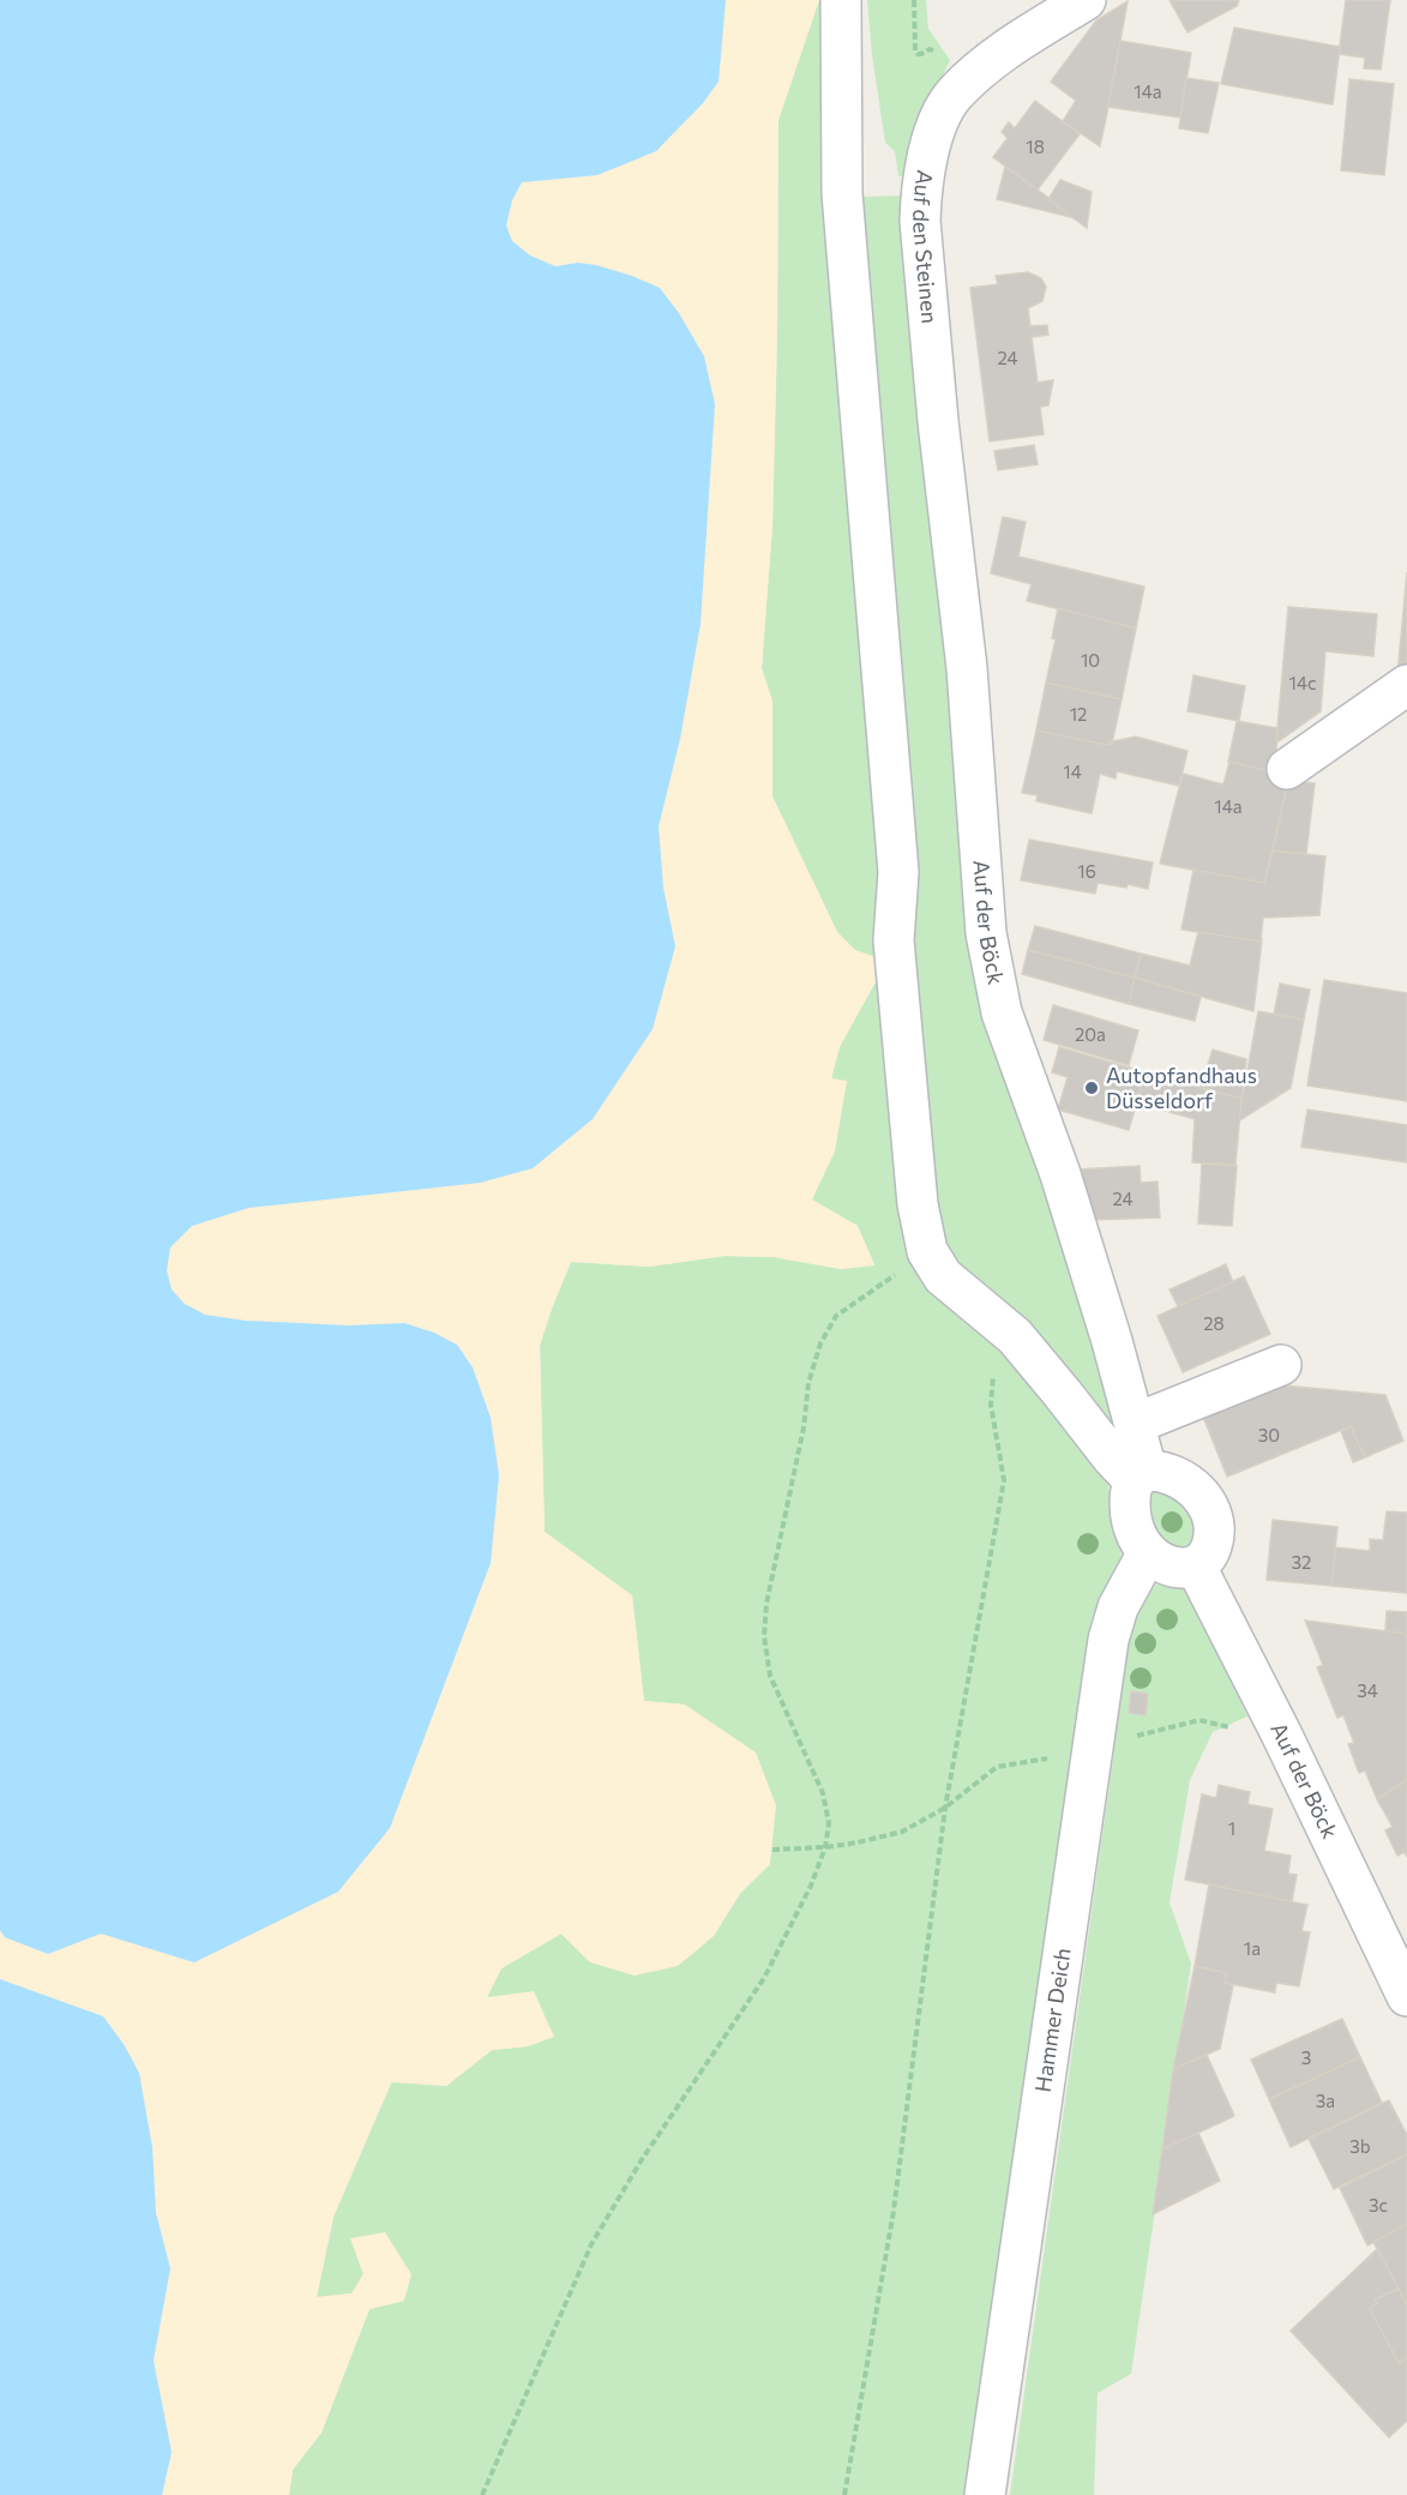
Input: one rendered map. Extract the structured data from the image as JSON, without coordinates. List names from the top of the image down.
{
  "streets": {
    "street": ["Auf den Steinen", "Auf der Böck", "Hammer Deich"]
  },
  "crossings": [
    ["Auf den Steinen", "Auf der Böck"],
    ["Auf der Böck", "Hammer Deich"]
  ],
  "places": ["Autopfandhaus Düsseldorf"],
  "house_numbers": [
    "14a",
    "18",
    "24",
    "10",
    "14c",
    "12",
    "14",
    "14a",
    "16",
    "20a",
    "24",
    "28",
    "30",
    "32",
    "34",
    "1",
    "1a",
    "3",
    "3a",
    "3b",
    "3c"
  ]
}
